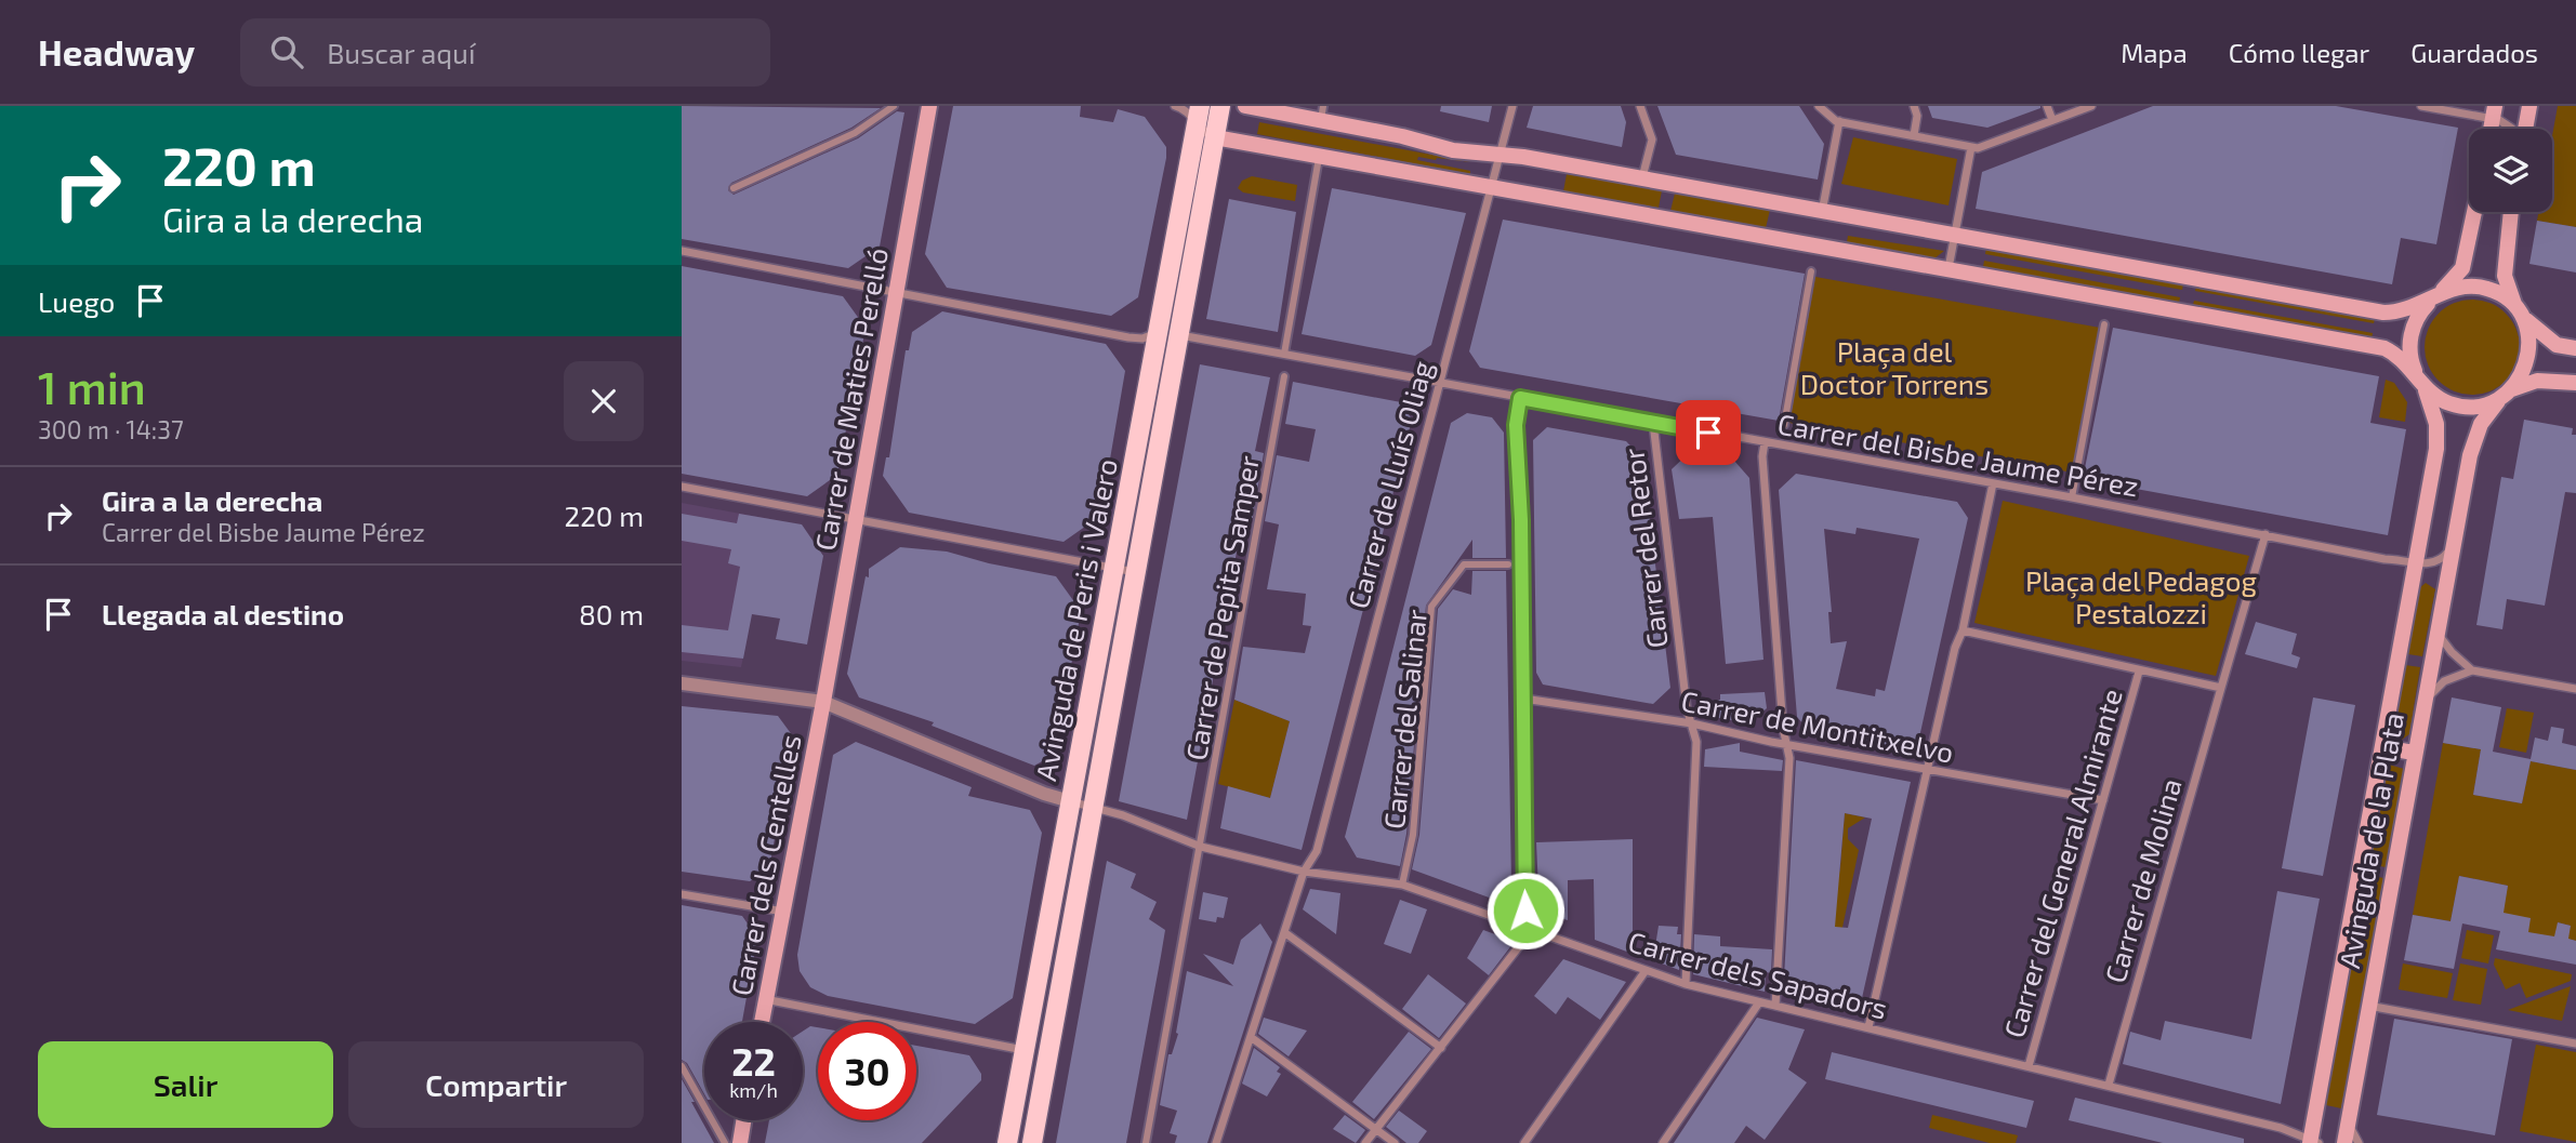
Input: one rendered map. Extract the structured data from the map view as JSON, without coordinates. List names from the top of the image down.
{
  "streets": {
    "main road": [
      "Carrer de Maties Perelló",
      "Avinguda de Peris i Valero",
      "Avinguda de la Plata",
      "Carrer dels Centelles"
    ],
    "street": [
      "Carrer del Bisbe Jaume Pérez",
      "Carrer de Lluís Oliag",
      "Carrer del Retor",
      "Carrer de Pepita Samper",
      "Carrer del Salinar",
      "Carrer de Montitxelvo",
      "Carrer del General Almirante",
      "Carrer de Molina",
      "Carrer dels Sapadors"
    ]
  },
  "crossings": [
    ["Carrer de Maties Perelló", "Carrer dels Centelles"],
    ["Carrer del Bisbe Jaume Pérez", "Carrer de Lluís Oliag"],
    ["Carrer del Bisbe Jaume Pérez", "Carrer del Retor"],
    ["Carrer del Bisbe Jaume Pérez", "Avinguda de Peris i Valero"],
    ["Carrer del Bisbe Jaume Pérez", "Avinguda de la Plata"],
    ["Carrer de Lluís Oliag", "Carrer dels Sapadors"],
    ["Carrer del Retor", "Carrer de Montitxelvo"],
    ["Carrer del Retor", "Carrer dels Sapadors"],
    ["Carrer de Pepita Samper", "Carrer dels Sapadors"],
    ["Avinguda de Peris i Valero", "Carrer dels Sapadors"],
    ["Carrer del Salinar", "Carrer dels Sapadors"],
    ["Carrer de Montitxelvo", "Carrer del General Almirante"],
    ["Avinguda de la Plata", "Carrer dels Sapadors"],
    ["Carrer del General Almirante", "Carrer dels Sapadors"],
    ["Carrer de Molina", "Carrer dels Sapadors"]
  ],
  "parks": ["Plaça del Doctor Torrens", "Plaça del Pedagog Pestalozzi"],
  "page": {
    "header": "Headway",
    "search": "Buscar aquí",
    "nav": ["Mapa", "Cómo llegar", "Guardados"],
    "turn": ["220 m", "Gira a la derecha"],
    "then": "Luego",
    "heading": ["1 min", "300 m · 14:37"],
    "list": [
      {
        "name": "Gira a la derecha",
        "note": "Carrer del Bisbe Jaume Pérez",
        "value": "220 m"
      },
      {
        "name": "Llegada al destino",
        "value": "80 m"
      }
    ],
    "speed": "22 km/h",
    "limit": "30",
    "buttons": ["Salir", "Compartir"]
  }
}
